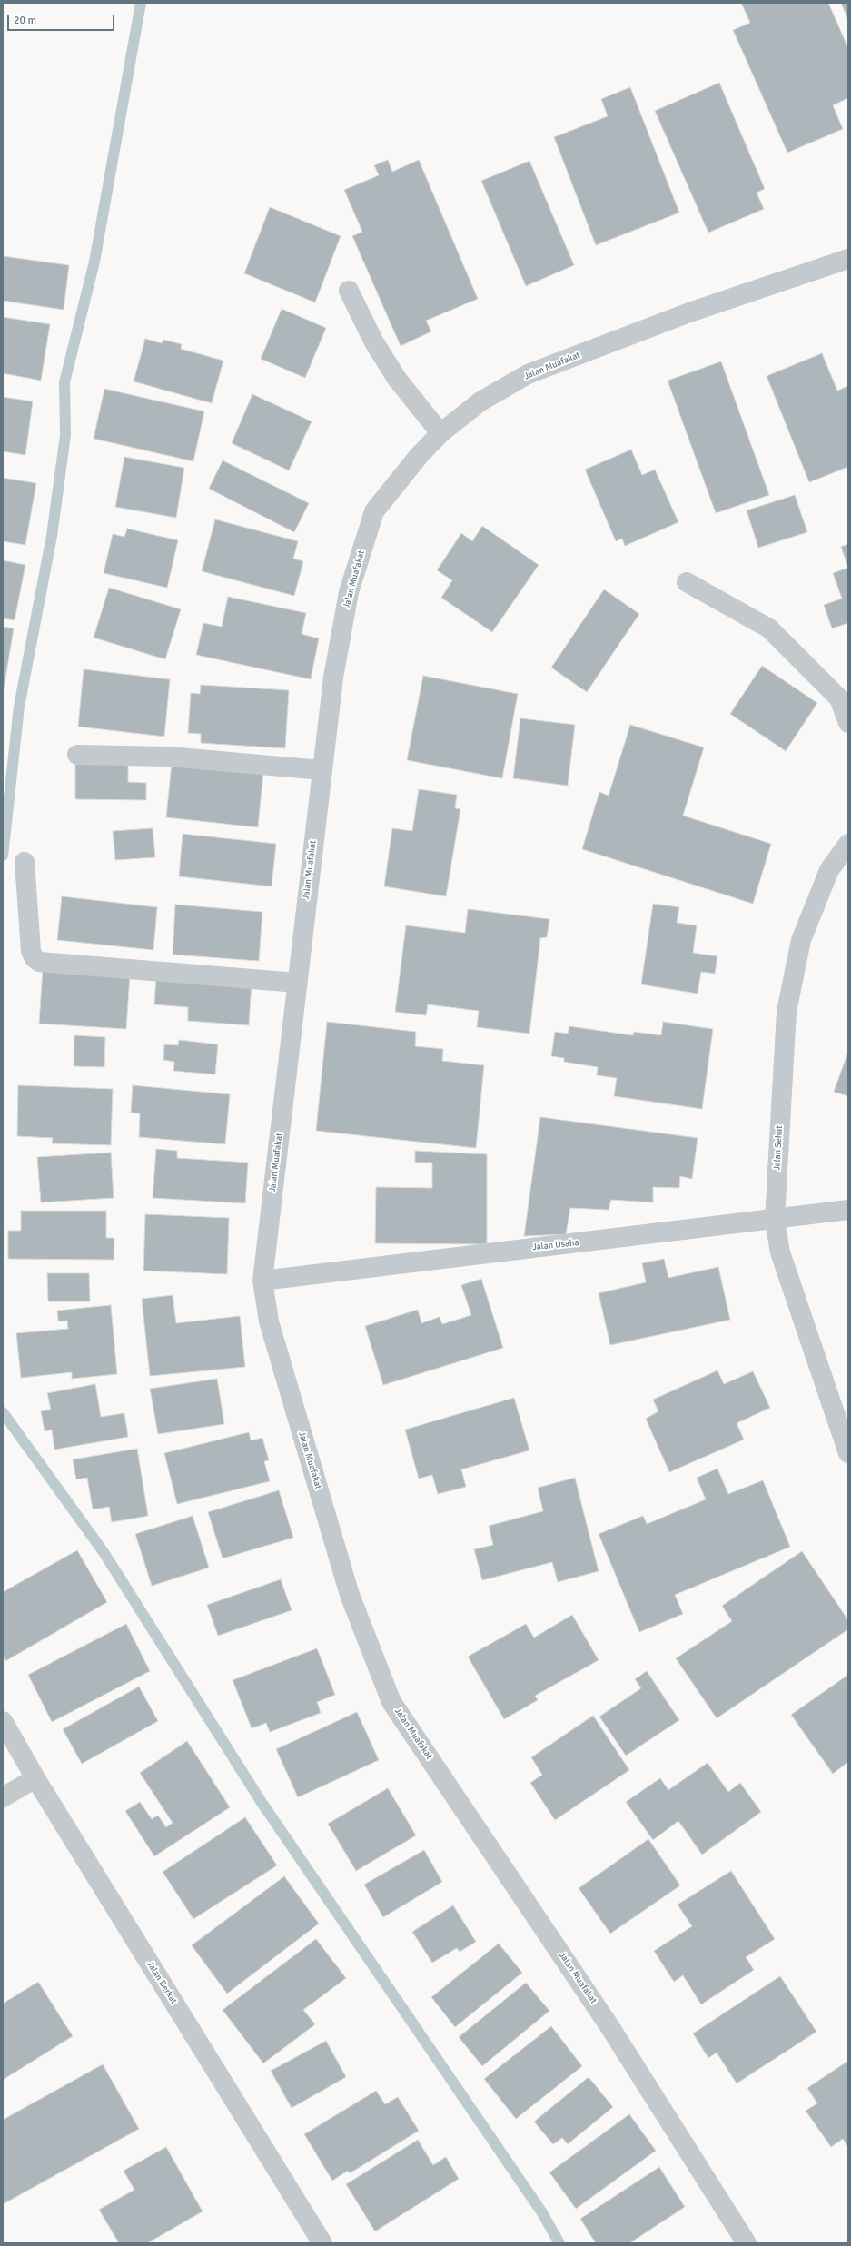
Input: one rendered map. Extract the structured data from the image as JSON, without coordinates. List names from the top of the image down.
{
  "streets": {
    "street": [
      "Jalan Muafakat",
      "Jalan Sehat",
      "Jalan Usaha",
      "Jalan Berkat"
    ]
  },
  "crossings": [
    ["Jalan Muafakat", "Jalan Usaha"],
    ["Jalan Sehat", "Jalan Usaha"]
  ],
  "scale_bar": "20 m"
}
